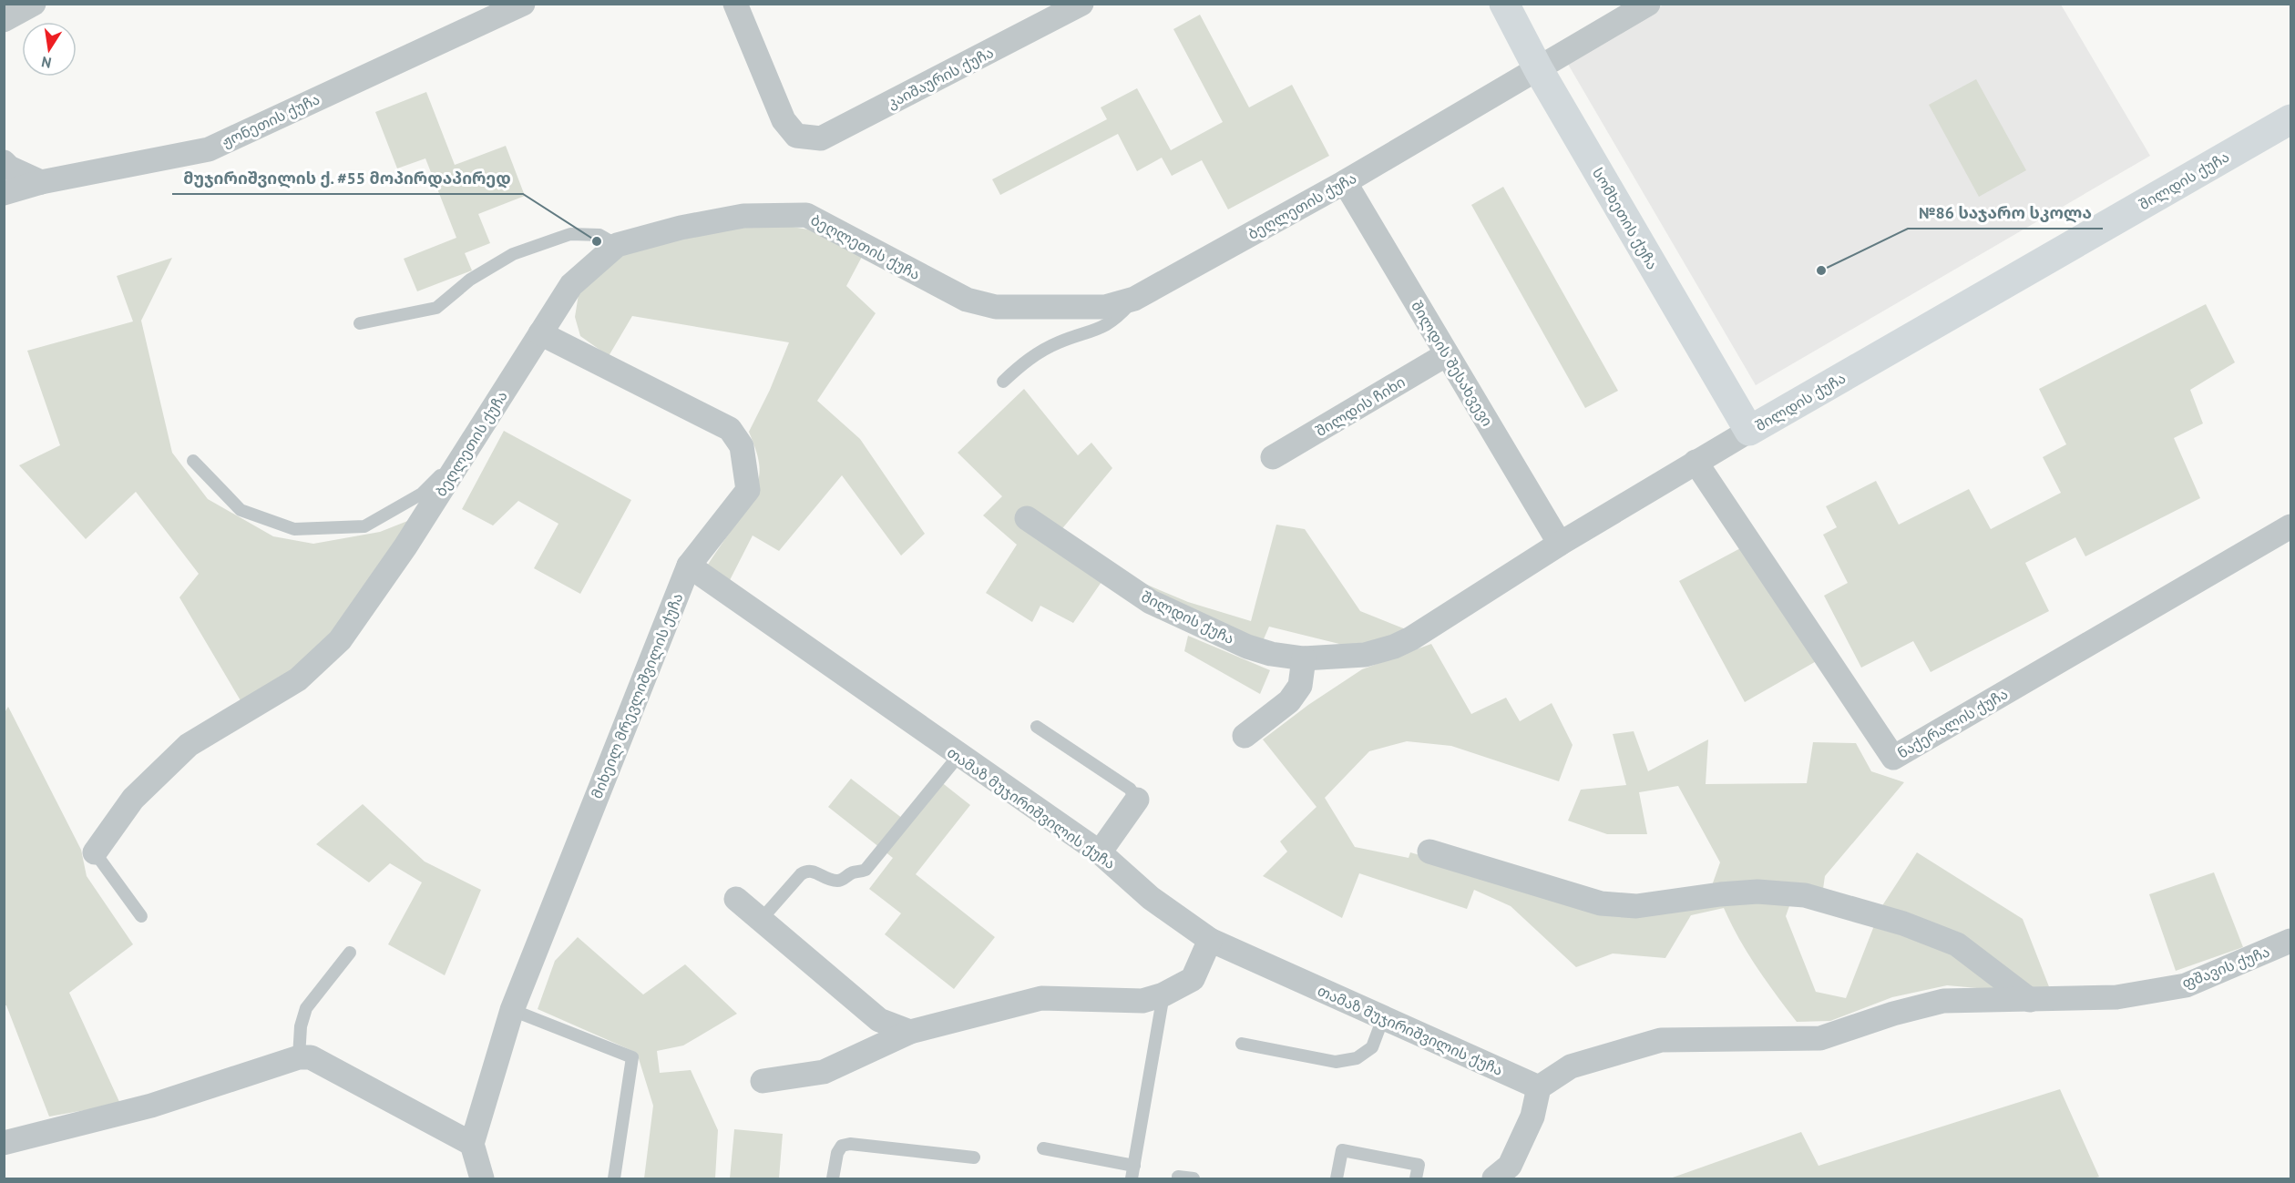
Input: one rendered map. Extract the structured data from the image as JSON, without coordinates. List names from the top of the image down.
{
  "streets": {
    "street": [
      "კაიშაურის ქუჩა",
      "ჟონეთის ქუჩა",
      "შილდის ქუჩა",
      "ბეღლეთის ქუჩა",
      "სომხეთის ქუჩა",
      "შილდის შესახვევი",
      "შილდის ჩიხი",
      "მიხეილ მრევლიშვილის ქუჩა",
      "ნაქერალის ქუჩა",
      "თამაზ მუჯირიშვილის ქუჩა",
      "ფშავის ქუჩა"
    ]
  },
  "crossings": [
    ["შილდის ქუჩა", "სომხეთის ქუჩა"],
    ["შილდის ქუჩა", "შილდის შესახვევი"],
    ["შილდის ქუჩა", "ნაქერალის ქუჩა"],
    ["ბეღლეთის ქუჩა", "სომხეთის ქუჩა"],
    ["ბეღლეთის ქუჩა", "შილდის შესახვევი"],
    ["ბეღლეთის ქუჩა", "მიხეილ მრევლიშვილის ქუჩა"],
    ["შილდის შესახვევი", "შილდის ჩიხი"],
    ["მიხეილ მრევლიშვილის ქუჩა", "თამაზ მუჯირიშვილის ქუჩა"]
  ],
  "places": ["მუჯირიშვილის ქ. #55 მოპირდაპირედ", "№86 საჯარო სკოლა"],
  "north": "bottom"
}
